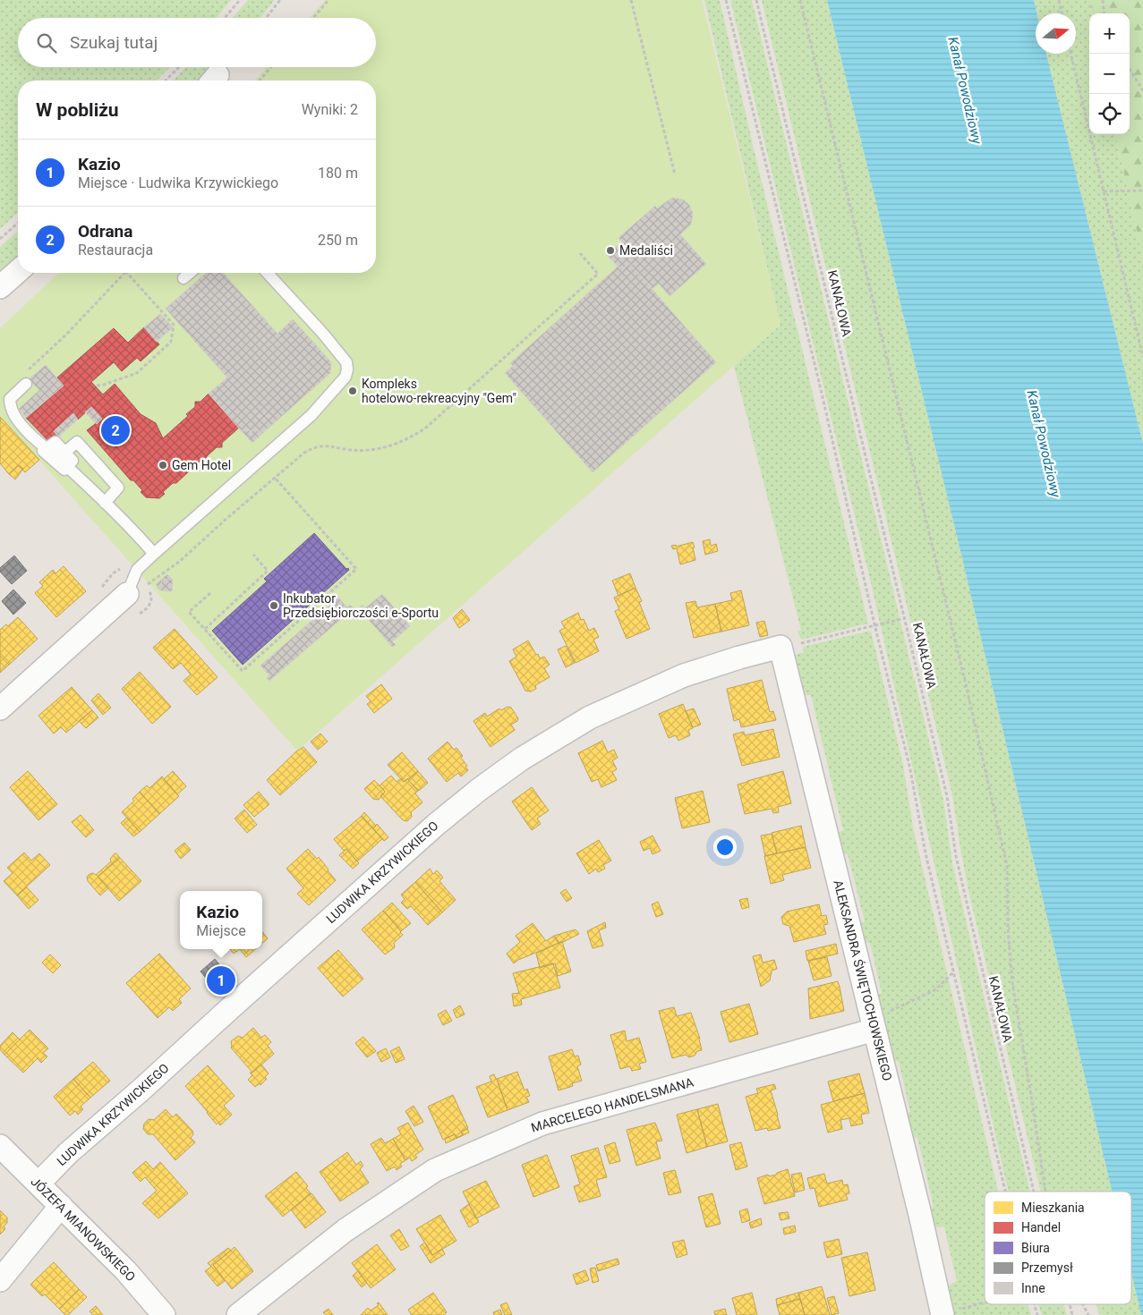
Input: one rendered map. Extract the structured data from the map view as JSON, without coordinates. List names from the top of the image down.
{
  "streets": {
    "street": [
      "LUDWIKA KRZYWICKIEGO",
      "ALEKSANDRA ŚWIĘTOCHOWSKIEGO",
      "MARCELEGO HANDELSMANA",
      "JÓZEFA MIANOWSKIEGO"
    ],
    "path": ["KANAŁOWA"]
  },
  "crossings": [
    ["LUDWIKA KRZYWICKIEGO", "ALEKSANDRA ŚWIĘTOCHOWSKIEGO"],
    ["LUDWIKA KRZYWICKIEGO", "JÓZEFA MIANOWSKIEGO"],
    ["ALEKSANDRA ŚWIĘTOCHOWSKIEGO", "MARCELEGO HANDELSMANA"]
  ],
  "water": ["Kanał Powodziowy"],
  "places": [
    "Medaliści",
    "Kompleks hotelowo-rekreacyjny \"Gem\"",
    "Gem Hotel",
    "Inkubator Przedsiębiorczości e-Sportu"
  ],
  "legend": [
    "Mieszkania",
    "Handel",
    "Biura",
    "Przemysł",
    "Inne"
  ],
  "north": "right",
  "page": {
    "map_buttons": ["+", "−"],
    "search": "Szukaj tutaj",
    "heading": ["W pobliżu", "Wyniki: 2"],
    "list": [
      {
        "mark": "1",
        "name": "Kazio",
        "note": "Miejsce · Ludwika Krzywickiego",
        "value": "180 m"
      },
      {
        "mark": "2",
        "name": "Odrana",
        "note": "Restauracja",
        "value": "250 m"
      }
    ],
    "pins": ["2", "1"],
    "popup": ["Kazio", "Miejsce"]
  }
}
